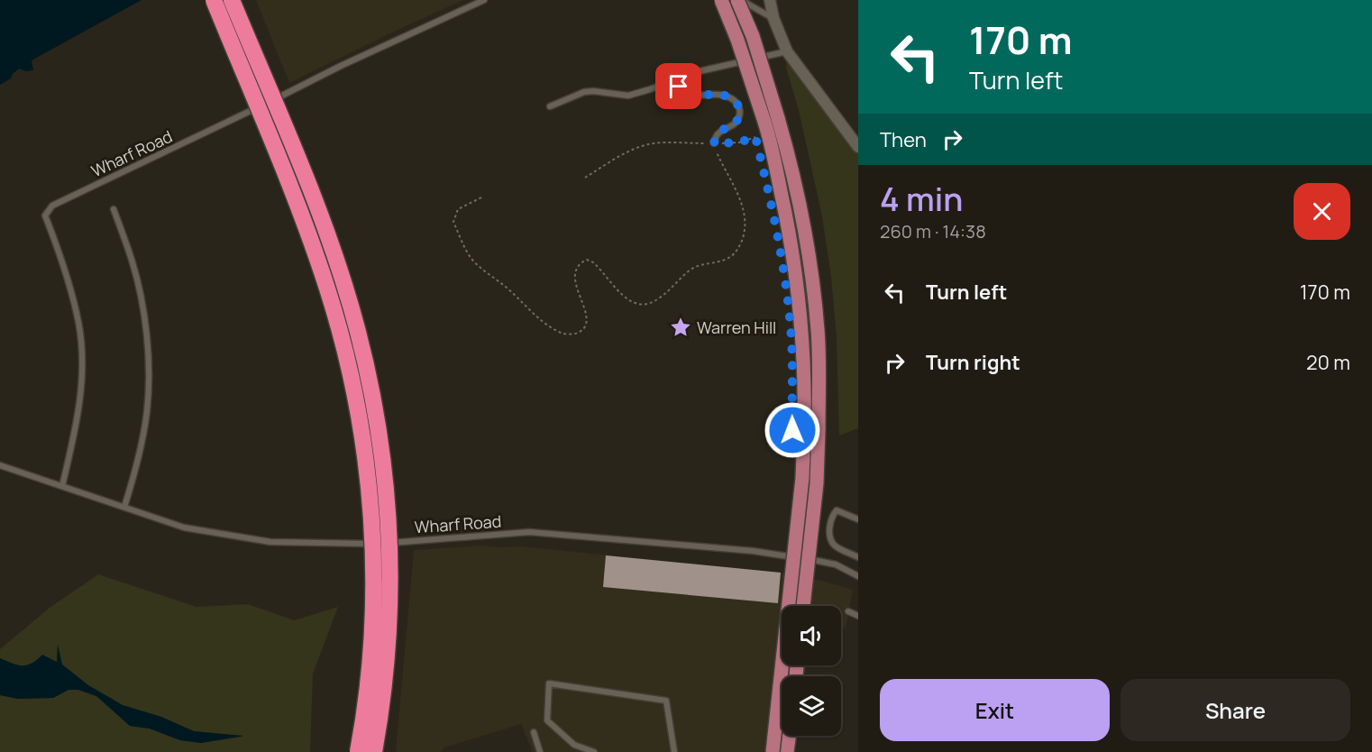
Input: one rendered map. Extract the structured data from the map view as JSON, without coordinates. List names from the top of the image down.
{
  "streets": {
    "lane": ["Wharf Road"]
  },
  "places": {
    "place": ["Warren Hill"]
  },
  "page": {
    "turn": ["170 m", "Turn left"],
    "then": "Then",
    "heading": ["4 min", "260 m · 14:38"],
    "list": [
      {
        "name": "Turn left",
        "value": "170 m"
      },
      {
        "name": "Turn right",
        "value": "20 m"
      }
    ],
    "buttons": ["Exit", "Share"]
  }
}
